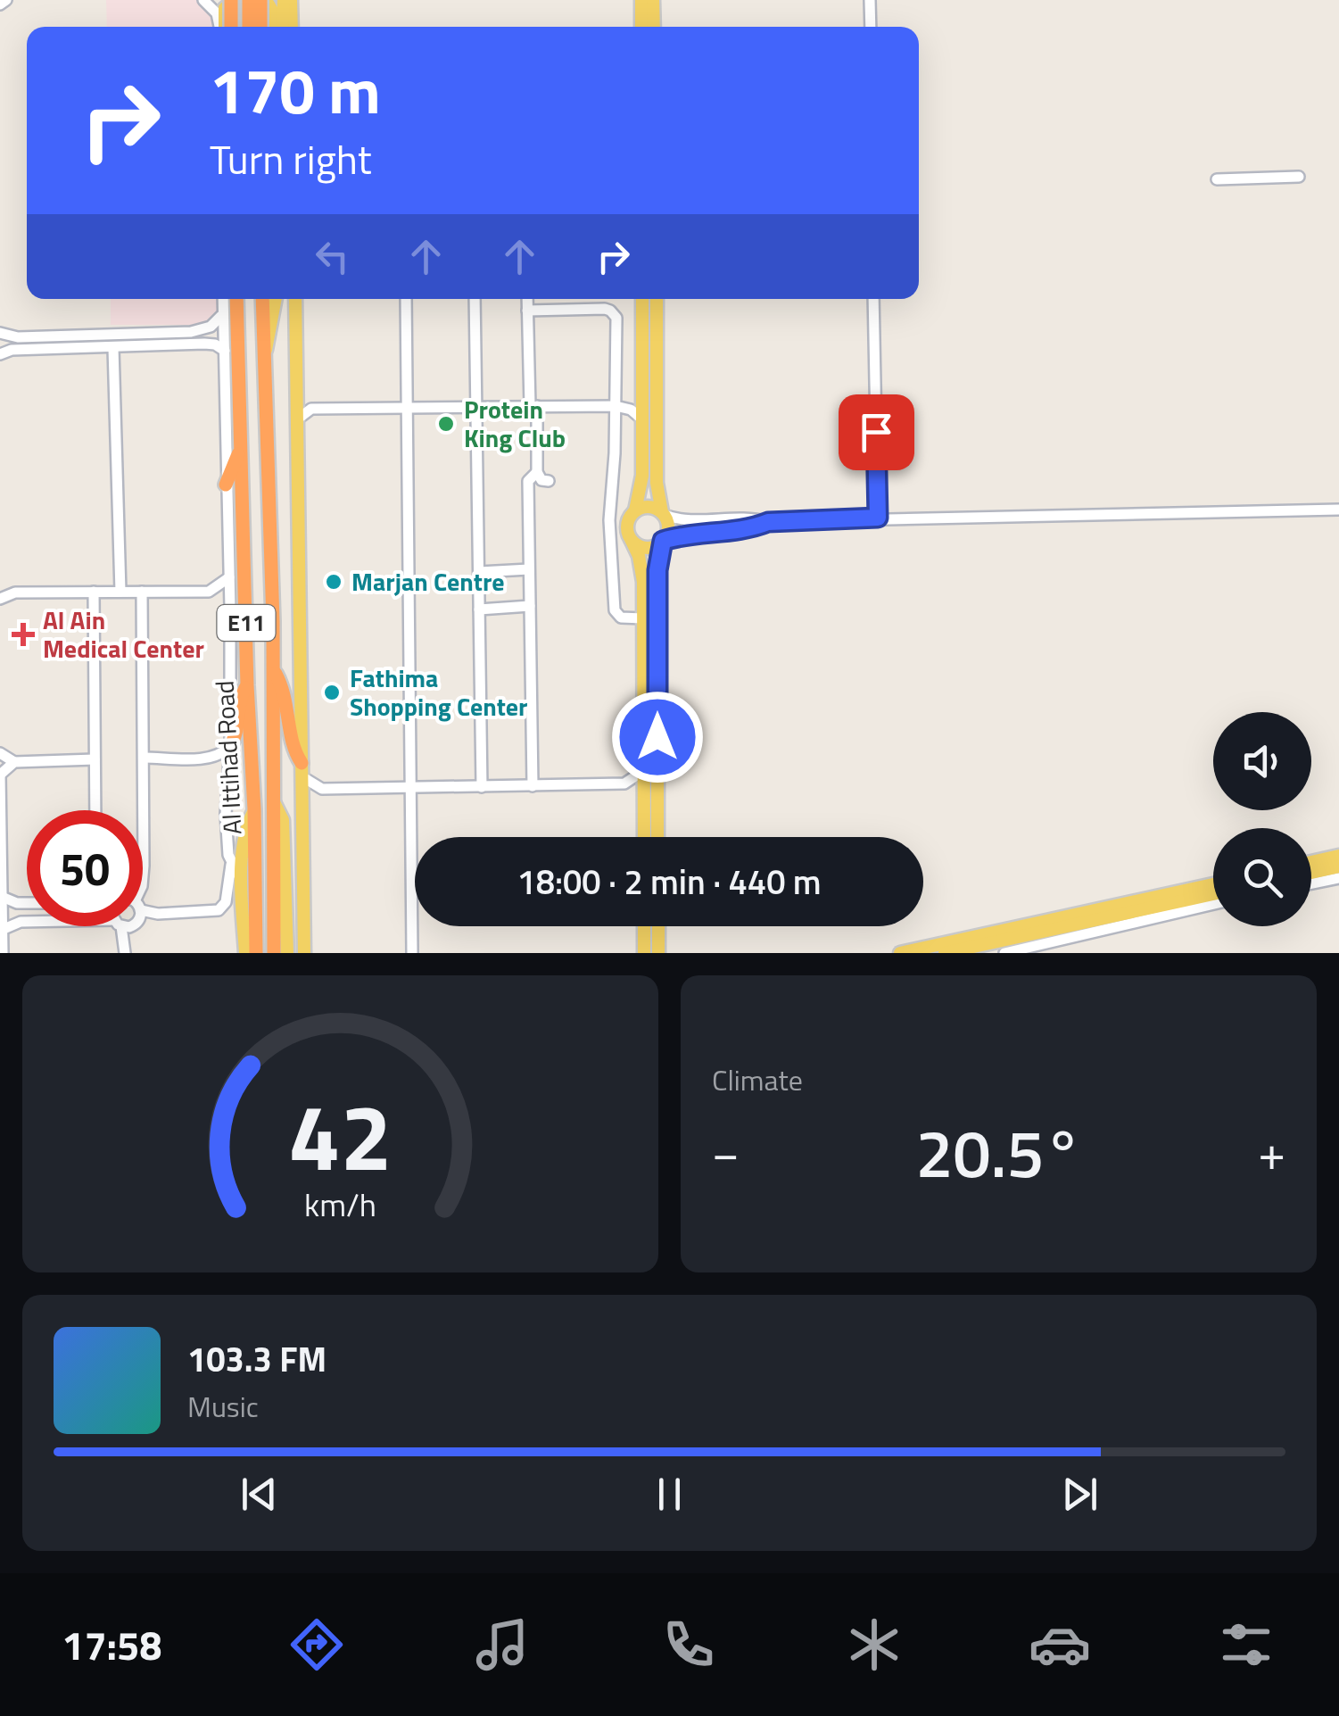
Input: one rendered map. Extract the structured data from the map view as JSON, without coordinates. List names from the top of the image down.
{
  "streets": {
    "highway": ["E11", "Al Ittihad Road"]
  },
  "places": {
    "other": ["Protein King Club", "Marjan Centre", "Fathima Shopping Center"],
    "health": ["Al Ain Medical Center"]
  },
  "page": {
    "turn": ["170 m", "Turn right"],
    "limit": "50",
    "trip": "18:00 · 2 min · 440 m",
    "tile": "Climate",
    "heat": ["−", "20.5°", "+"],
    "song": ["103.3 FM", "Music"],
    "tabs": "17:58",
    "gauge": ["42", "km/h"]
  }
}
